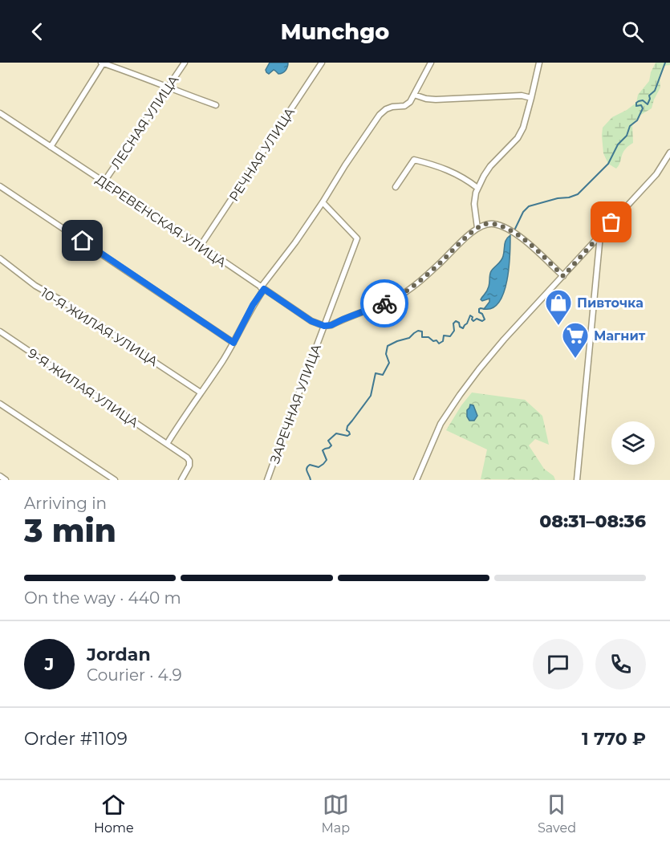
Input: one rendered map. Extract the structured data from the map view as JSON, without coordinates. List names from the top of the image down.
{
  "streets": {
    "street": [
      "ЛЕСНАЯ УЛИЦА",
      "РЕЧНАЯ УЛИЦА",
      "ДЕРЕВЕНСКАЯ УЛИЦА",
      "10-Я ЖИЛАЯ УЛИЦА",
      "9-Я ЖИЛАЯ УЛИЦА",
      "ЗАРЕЧНАЯ УЛИЦА"
    ]
  },
  "crossings": [
    ["ЛЕСНАЯ УЛИЦА", "ДЕРЕВЕНСКАЯ УЛИЦА"],
    ["РЕЧНАЯ УЛИЦА", "ДЕРЕВЕНСКАЯ УЛИЦА"],
    ["ДЕРЕВЕНСКАЯ УЛИЦА", "ЗАРЕЧНАЯ УЛИЦА"]
  ],
  "places": {
    "shop": ["Пивточка"],
    "supermarket": ["Магнит"]
  },
  "page": {
    "header": "Munchgo",
    "heading": ["3 min", "Arriving in", "08:31–08:36"],
    "panel": [
      "Jordan",
      "Courier · 4.9",
      "Order #1109",
      "1 770 ₽"
    ],
    "bar": "On the way · 440 m",
    "round": "J",
    "tabs": ["Home", "Map", "Saved"]
  }
}
